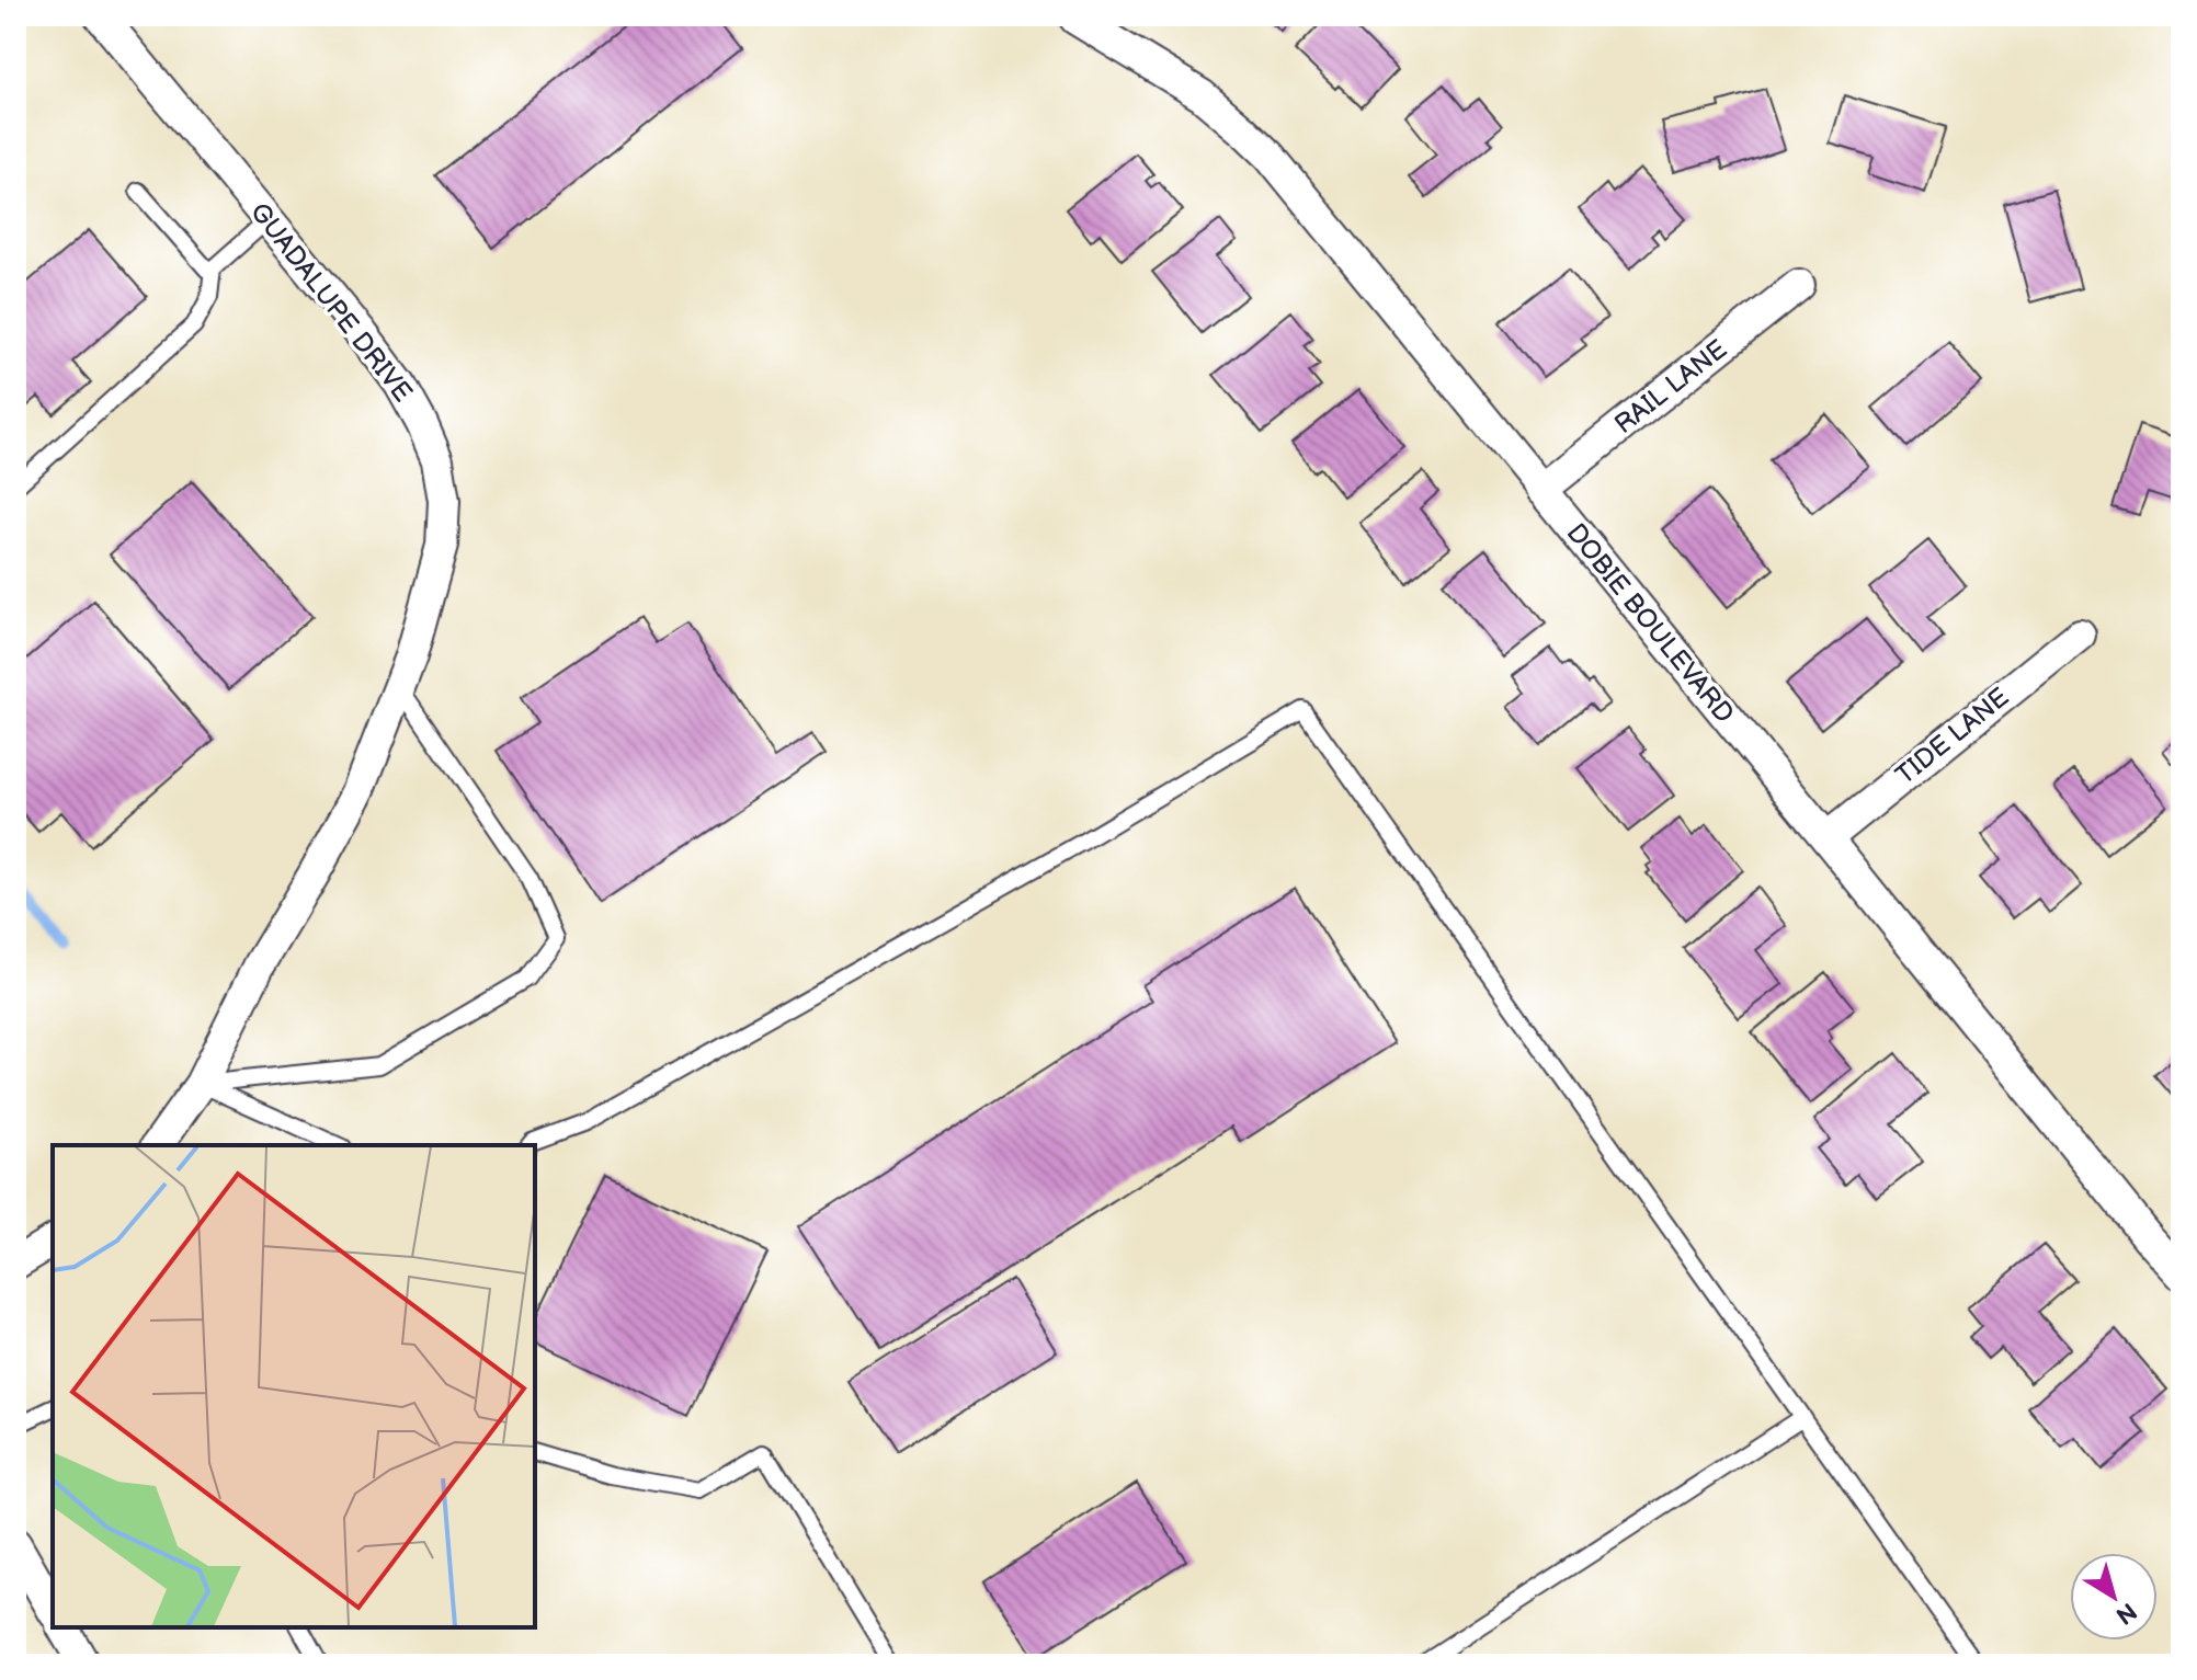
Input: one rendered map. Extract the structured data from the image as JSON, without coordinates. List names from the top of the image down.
{
  "streets": {
    "street": [
      "GUADALUPE DRIVE",
      "RAIL LANE",
      "DOBIE BOULEVARD",
      "TIDE LANE"
    ]
  },
  "crossings": [
    ["RAIL LANE", "DOBIE BOULEVARD"],
    ["DOBIE BOULEVARD", "TIDE LANE"]
  ],
  "north": "bottom right"
}
